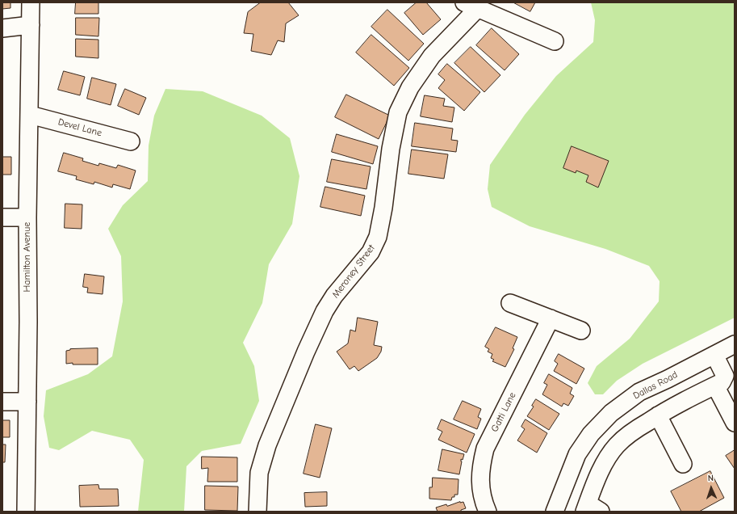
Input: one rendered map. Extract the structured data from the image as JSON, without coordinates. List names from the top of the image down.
{
  "streets": {
    "street": [
      "Devel Lane",
      "Hamilton Avenue",
      "Meroney Street",
      "Dallas Road",
      "Gatti Lane"
    ]
  },
  "crossings": [
    ["Devel Lane", "Hamilton Avenue"]
  ],
  "north": "top"
}
